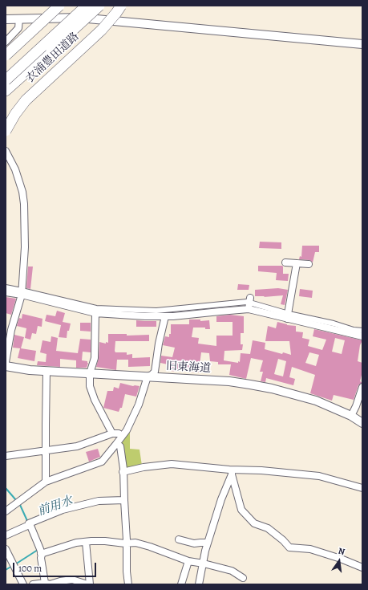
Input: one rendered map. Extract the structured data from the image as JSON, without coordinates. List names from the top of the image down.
{
  "streets": {
    "highway": ["衣浦豊田道路"],
    "street": ["旧東海道"]
  },
  "water": ["前用水"],
  "scale_bar": "100 m",
  "north": "top"
}
